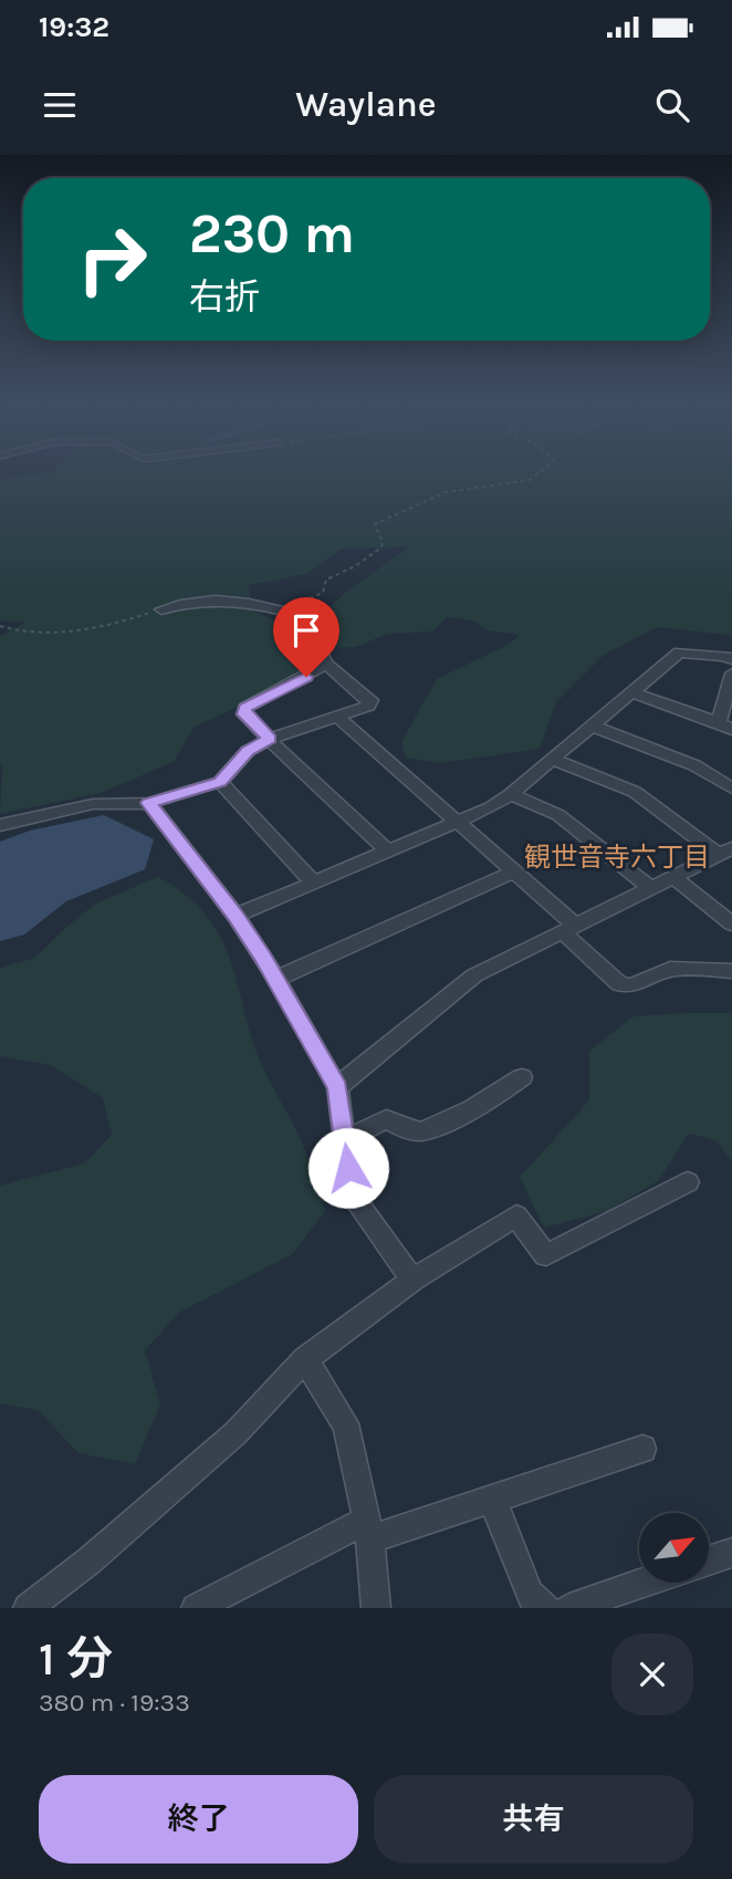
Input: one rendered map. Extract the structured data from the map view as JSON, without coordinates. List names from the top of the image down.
{
  "districts": ["観世音寺六丁目"],
  "north": "top right",
  "page": {
    "status": "19:32",
    "header": "Waylane",
    "turn": ["230 m", "右折"],
    "heading": ["1 分", "380 m · 19:33"],
    "buttons": ["終了", "共有"]
  }
}
